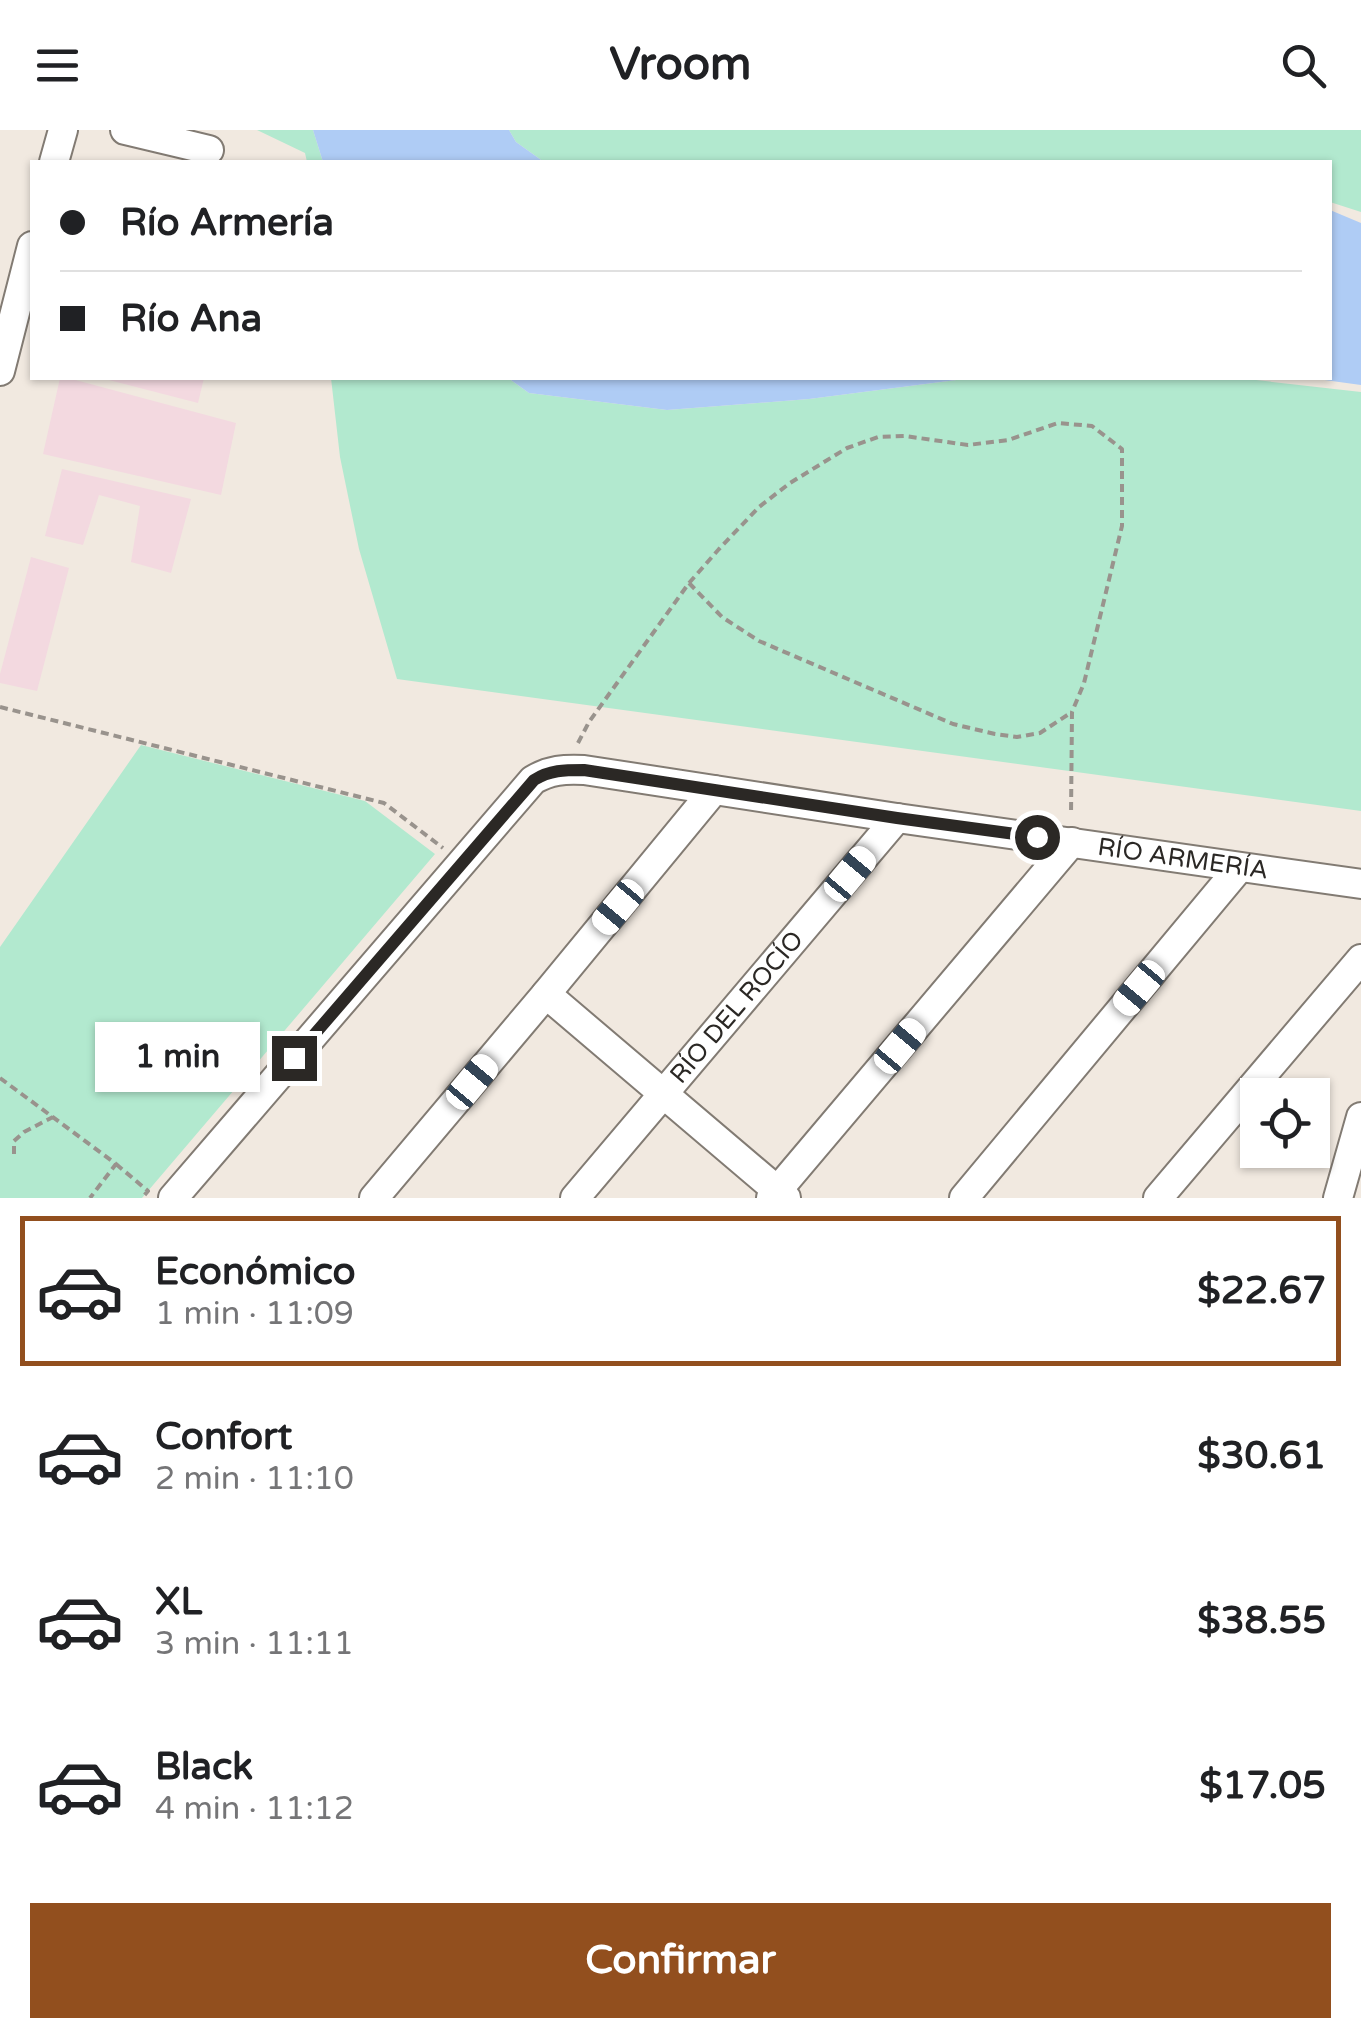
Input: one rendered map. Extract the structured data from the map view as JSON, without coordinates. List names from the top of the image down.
{
  "streets": {
    "street": ["RÍO ARMERÍA", "RÍO DEL ROCÍO"]
  },
  "crossings": [
    ["RÍO ARMERÍA", "RÍO DEL ROCÍO"]
  ],
  "page": {
    "header": "Vroom",
    "banner": ["Río Armería", "Río Ana"],
    "bubble": "1 min",
    "list": [
      {
        "name": "Económico",
        "note": "1 min · 11:09",
        "value": "$22.67"
      },
      {
        "name": "Confort",
        "note": "2 min · 11:10",
        "value": "$30.61"
      },
      {
        "name": "XL",
        "note": "3 min · 11:11",
        "value": "$38.55"
      },
      {
        "name": "Black",
        "note": "4 min · 11:12",
        "value": "$17.05"
      }
    ],
    "buttons": "Confirmar"
  }
}
